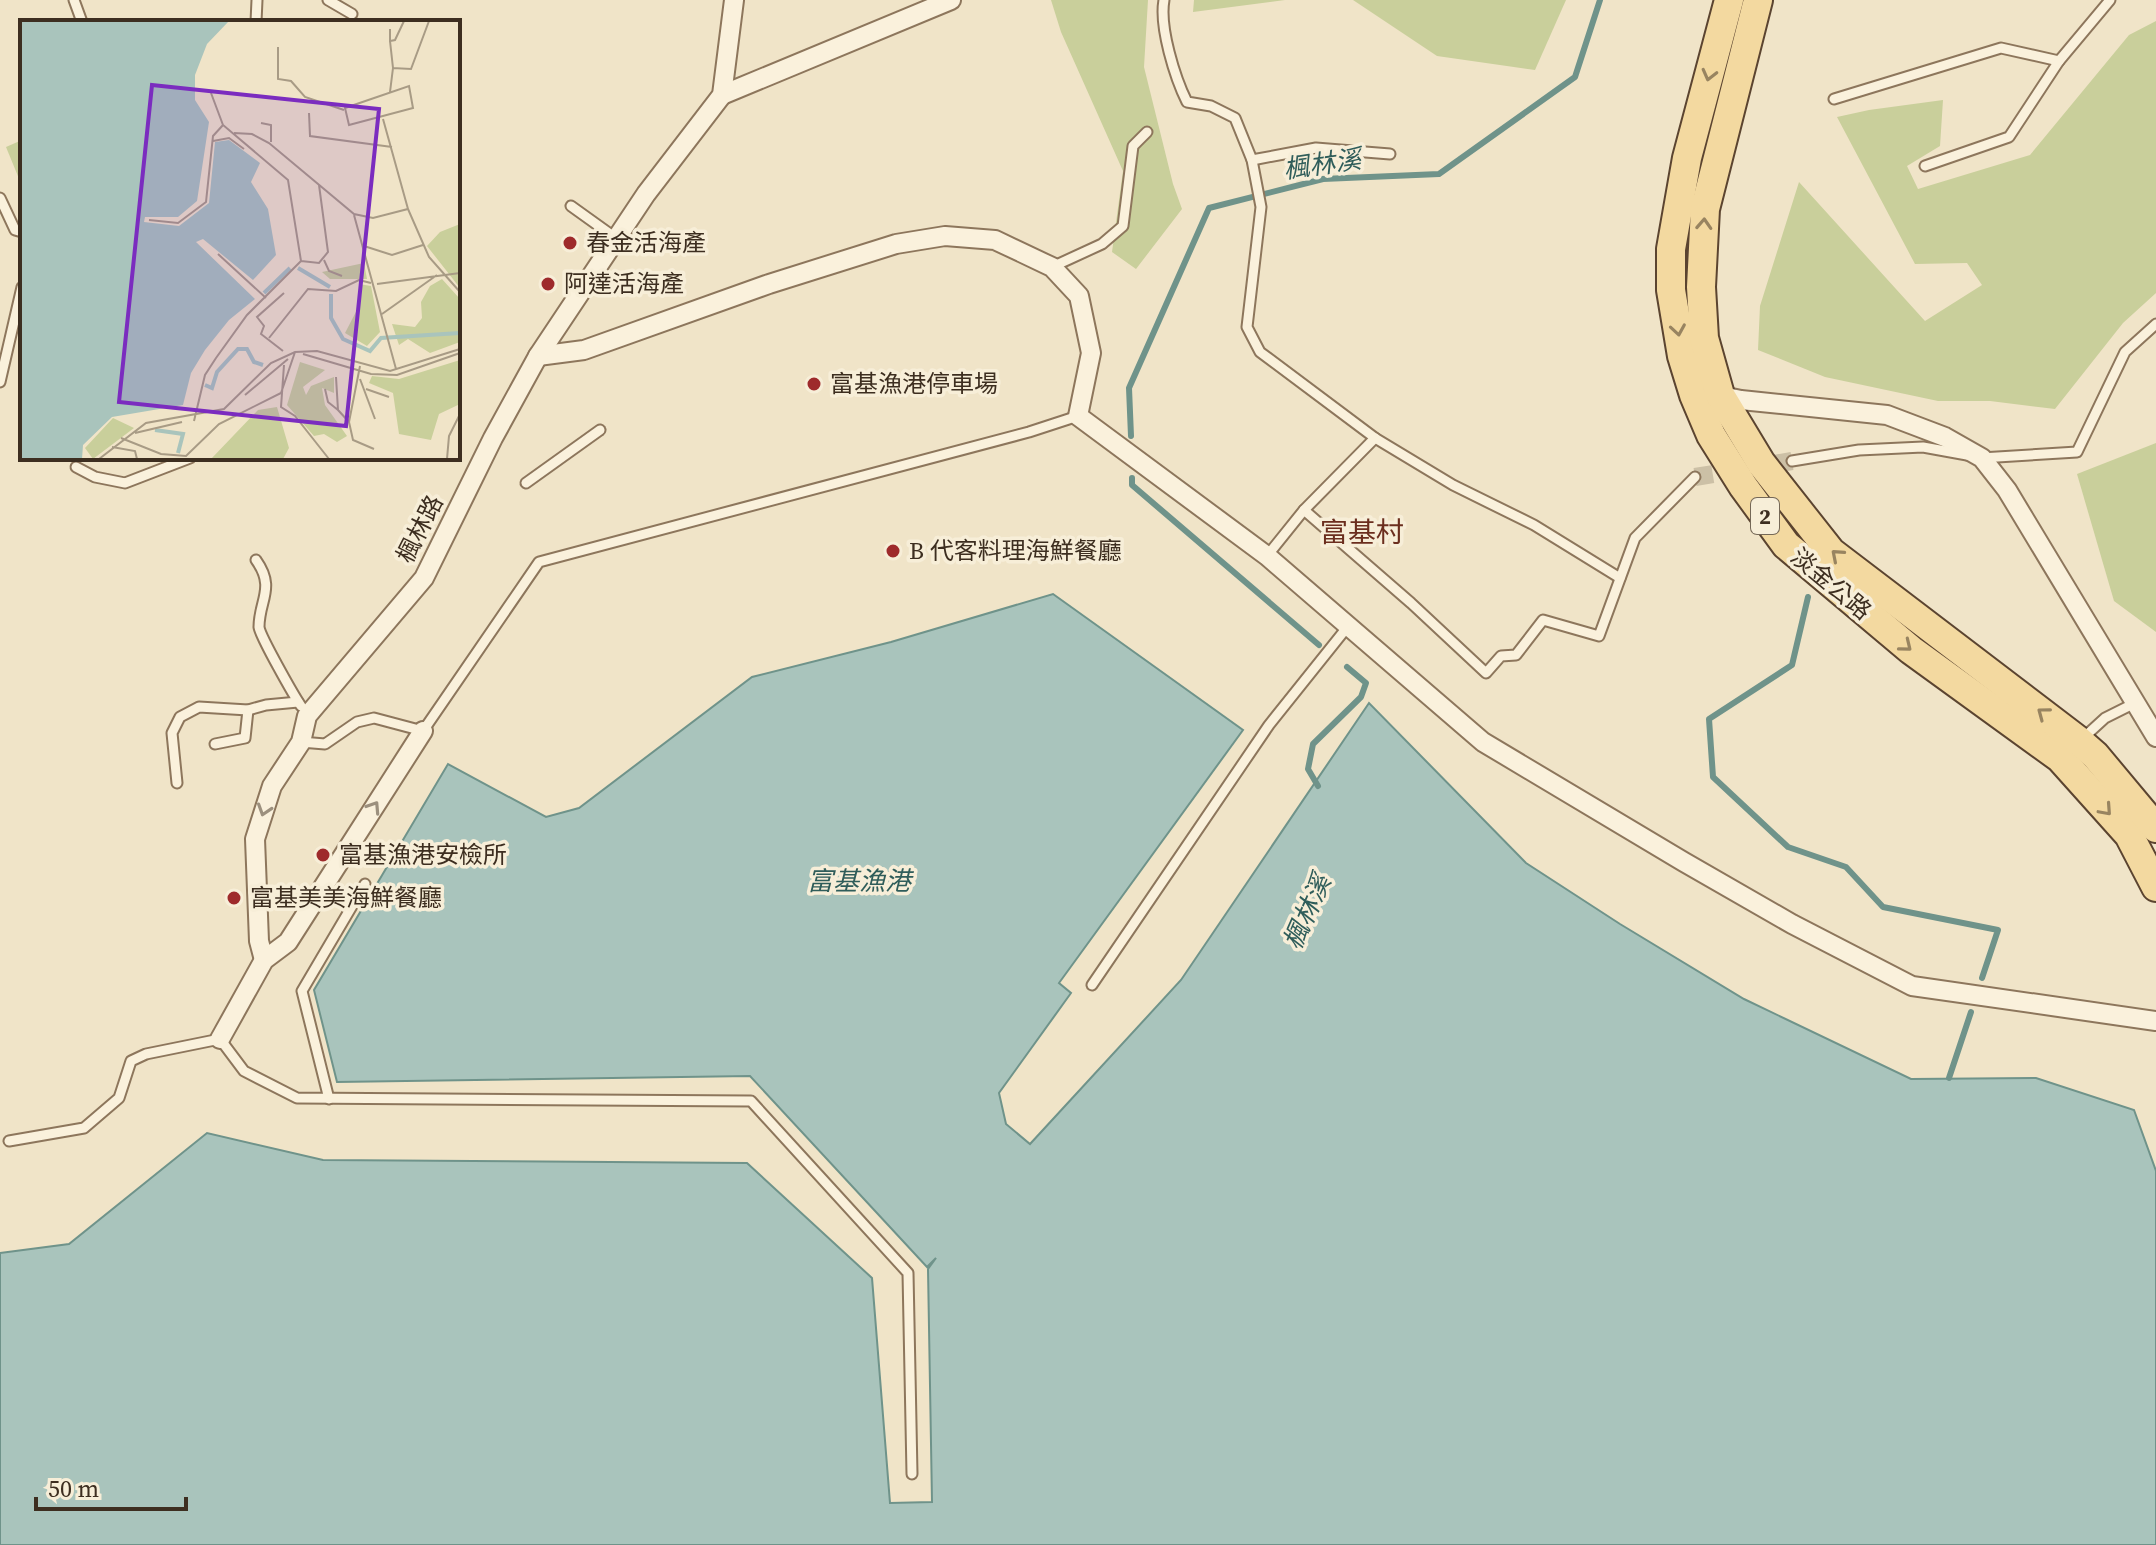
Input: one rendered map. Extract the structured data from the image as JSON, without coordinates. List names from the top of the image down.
{
  "streets": {
    "main road": ["2", "淡金公路"],
    "street": ["楓林路"]
  },
  "districts": ["富基村"],
  "water": ["楓林溪", "富基漁港"],
  "places": [
    "春金活海產",
    "阿達活海產",
    "富基漁港停車場",
    "B 代客料理海鮮餐廳",
    "富基漁港安檢所",
    "富基美美海鮮餐廳"
  ],
  "scale_bar": "50 m"
}
